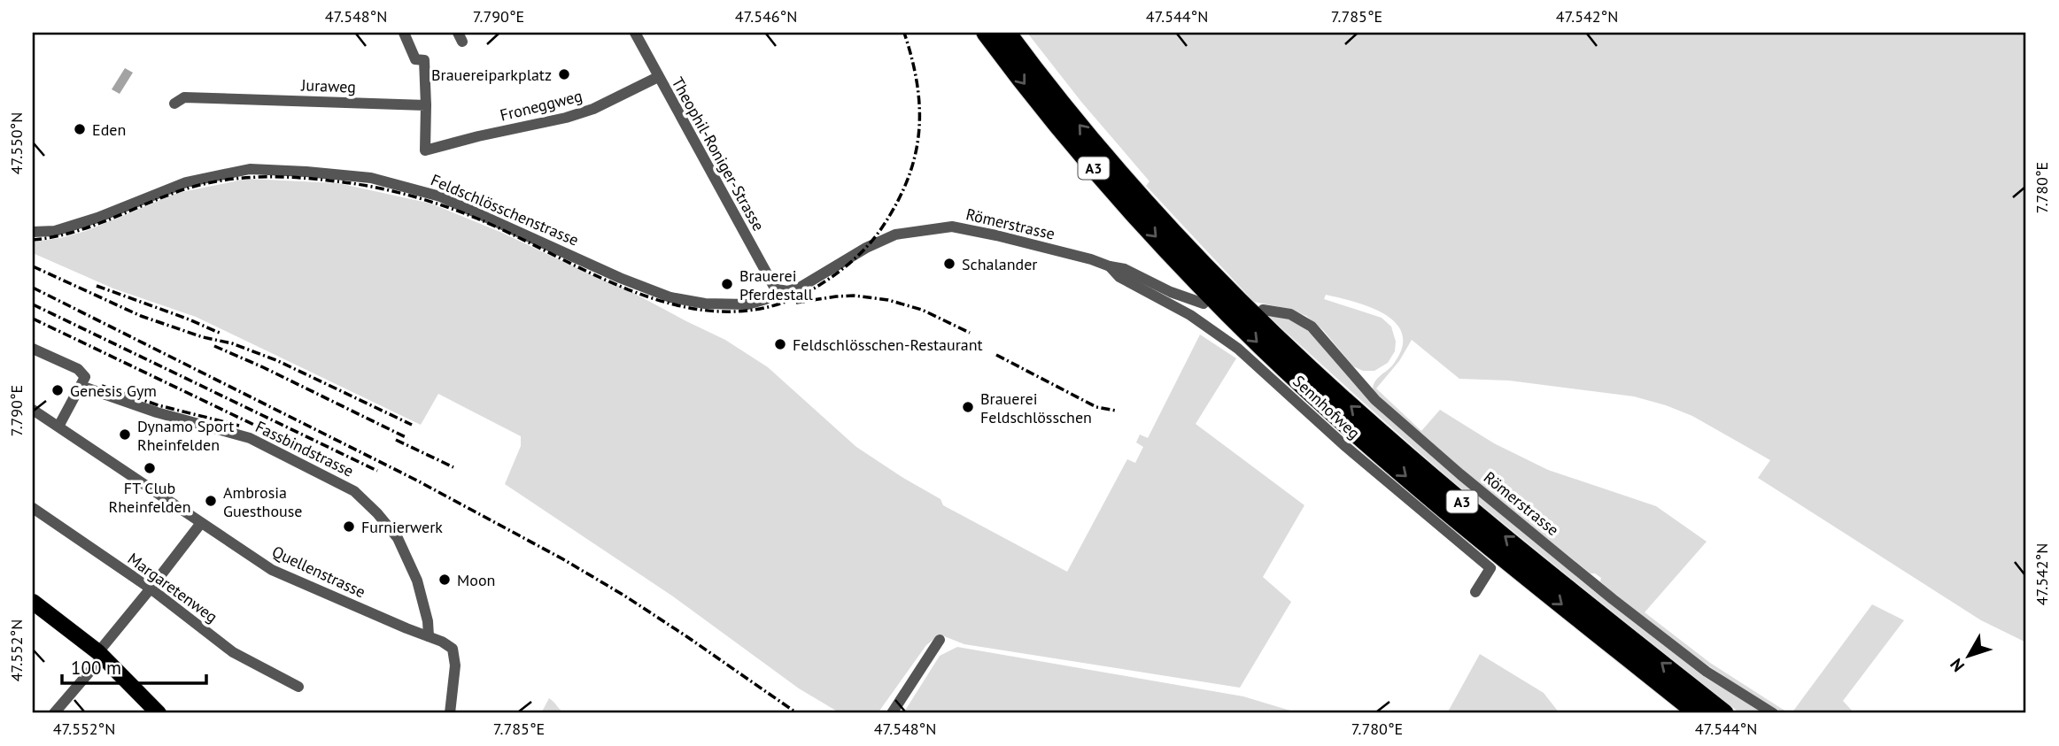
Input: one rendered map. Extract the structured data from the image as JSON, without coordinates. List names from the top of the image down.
{
  "streets": {
    "highway": ["A3"],
    "street": [
      "Juraweg",
      "Froneggweg",
      "Theophil-Roniger-Strasse",
      "Feldschlösschenstrasse",
      "Römerstrasse",
      "Sennhofweg",
      "Fassbindstrasse",
      "Quellenstrasse",
      "Margaretenweg"
    ]
  },
  "crossings": [
    ["Juraweg", "Froneggweg"],
    ["Froneggweg", "Theophil-Roniger-Strasse"],
    ["Theophil-Roniger-Strasse", "Feldschlösschenstrasse"],
    ["Theophil-Roniger-Strasse", "Römerstrasse"],
    ["Feldschlösschenstrasse", "Römerstrasse"],
    ["Römerstrasse", "Sennhofweg"],
    ["Fassbindstrasse", "Quellenstrasse"]
  ],
  "places": [
    "Brauereiparkplatz",
    "Eden",
    "Schalander",
    "Brauerei Pferdestall",
    "Feldschlösschen-Restaurant",
    "Genesis Gym",
    "Brauerei Feldschlösschen",
    "Dynamo Sport Rheinfelden",
    "FT Club Rheinfelden",
    "Ambrosia Guesthouse",
    "Furnierwerk",
    "Moon"
  ],
  "scale_bar": "100 m",
  "north": "bottom left",
  "coordinates": [
    "47.548°N",
    "7.790°E",
    "47.546°N",
    "47.544°N",
    "7.785°E",
    "47.542°N",
    "47.550°N",
    "7.780°E",
    "47.552°N"
  ]
}
